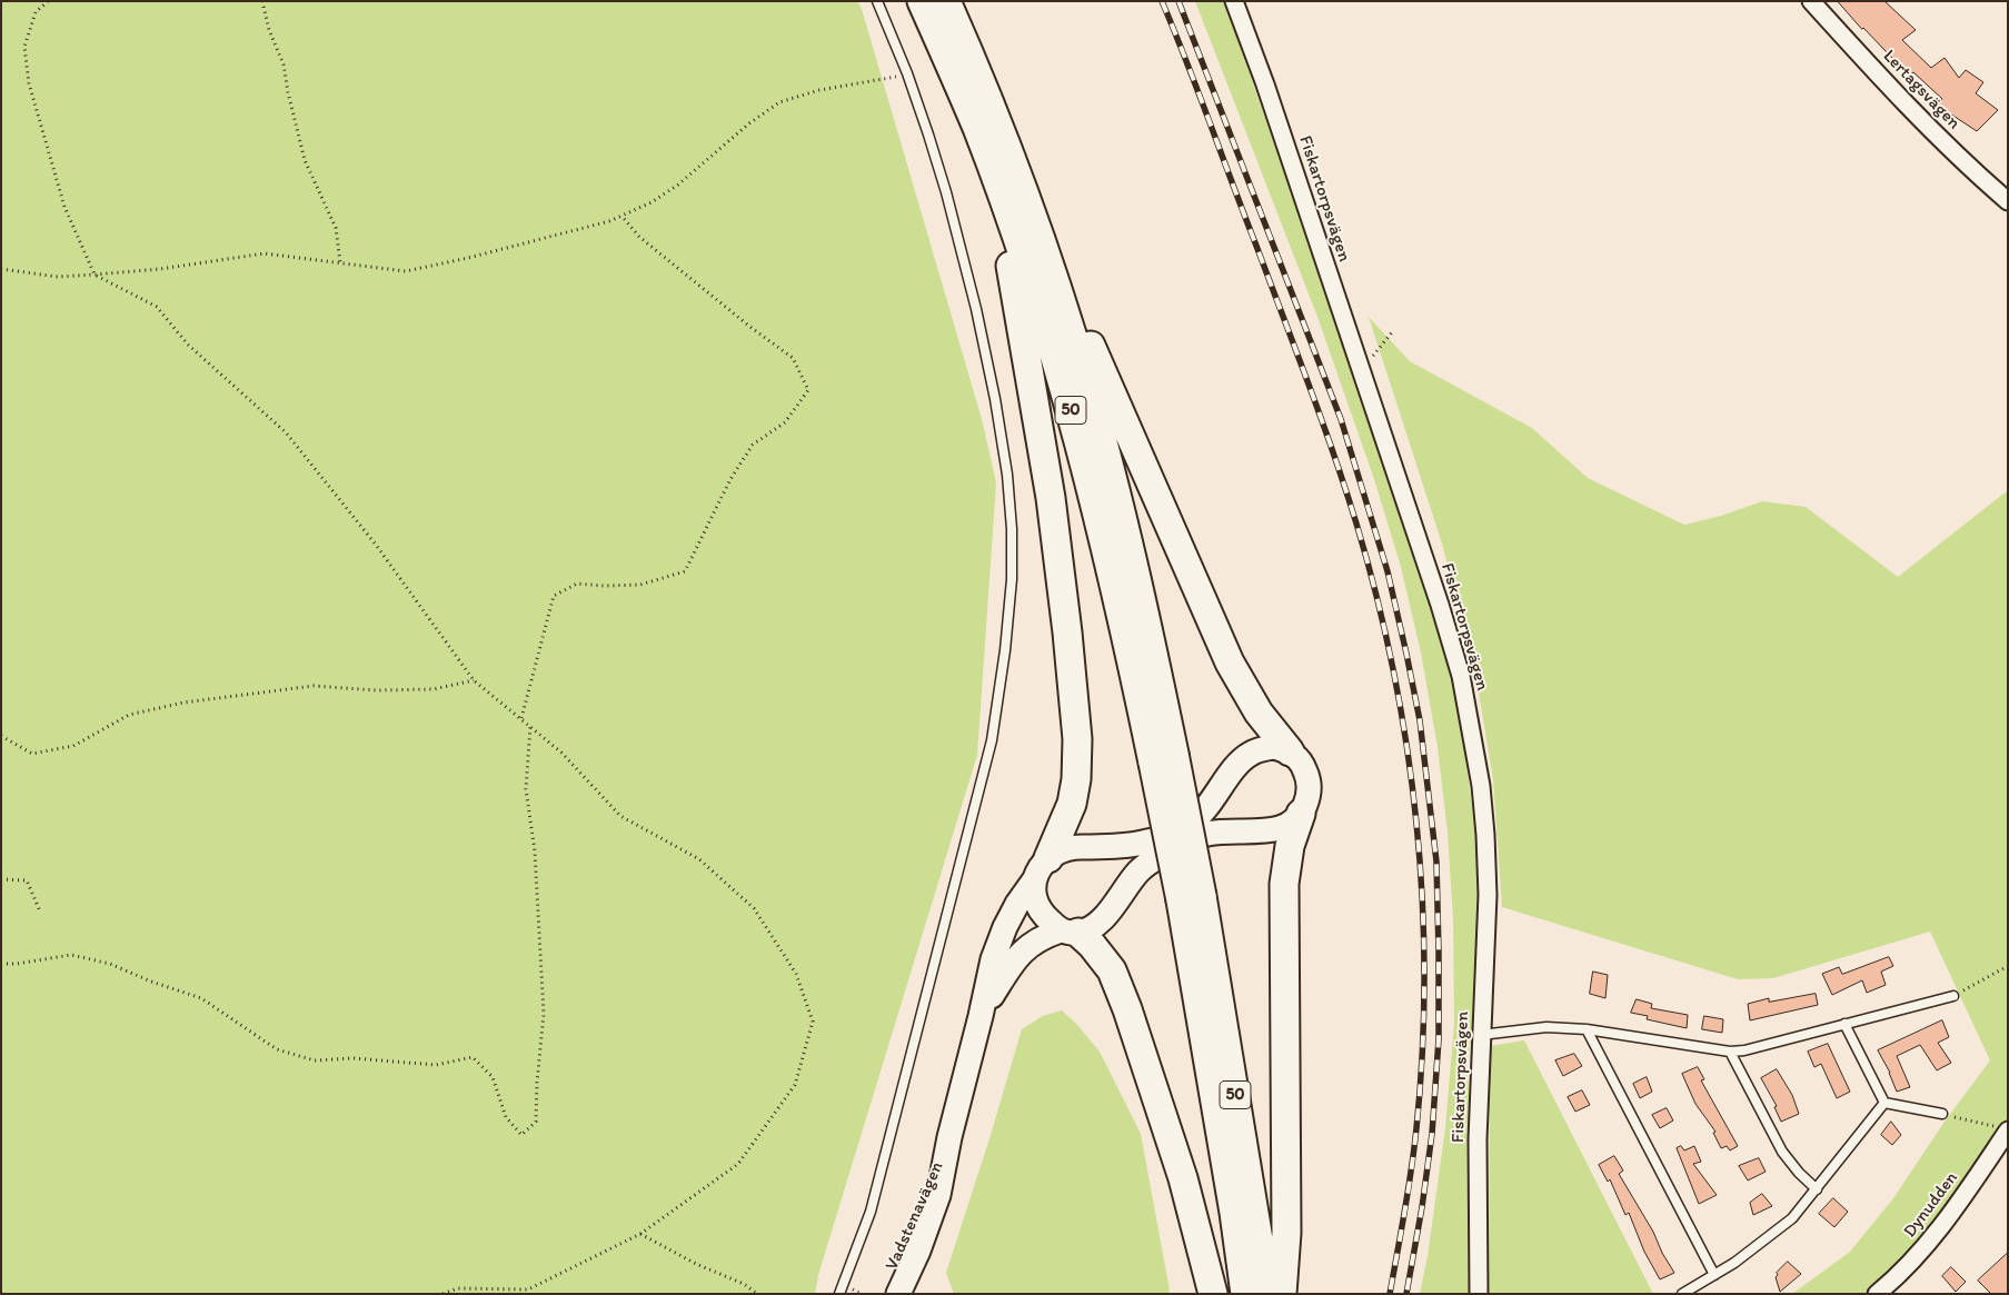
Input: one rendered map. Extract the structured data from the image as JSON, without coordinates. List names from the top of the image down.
{
  "streets": {
    "highway": ["50"],
    "main road": ["Vadstenavägen"],
    "street": ["Lertagsvägen", "Fiskartorpsvägen", "Dynudden"]
  }
}
